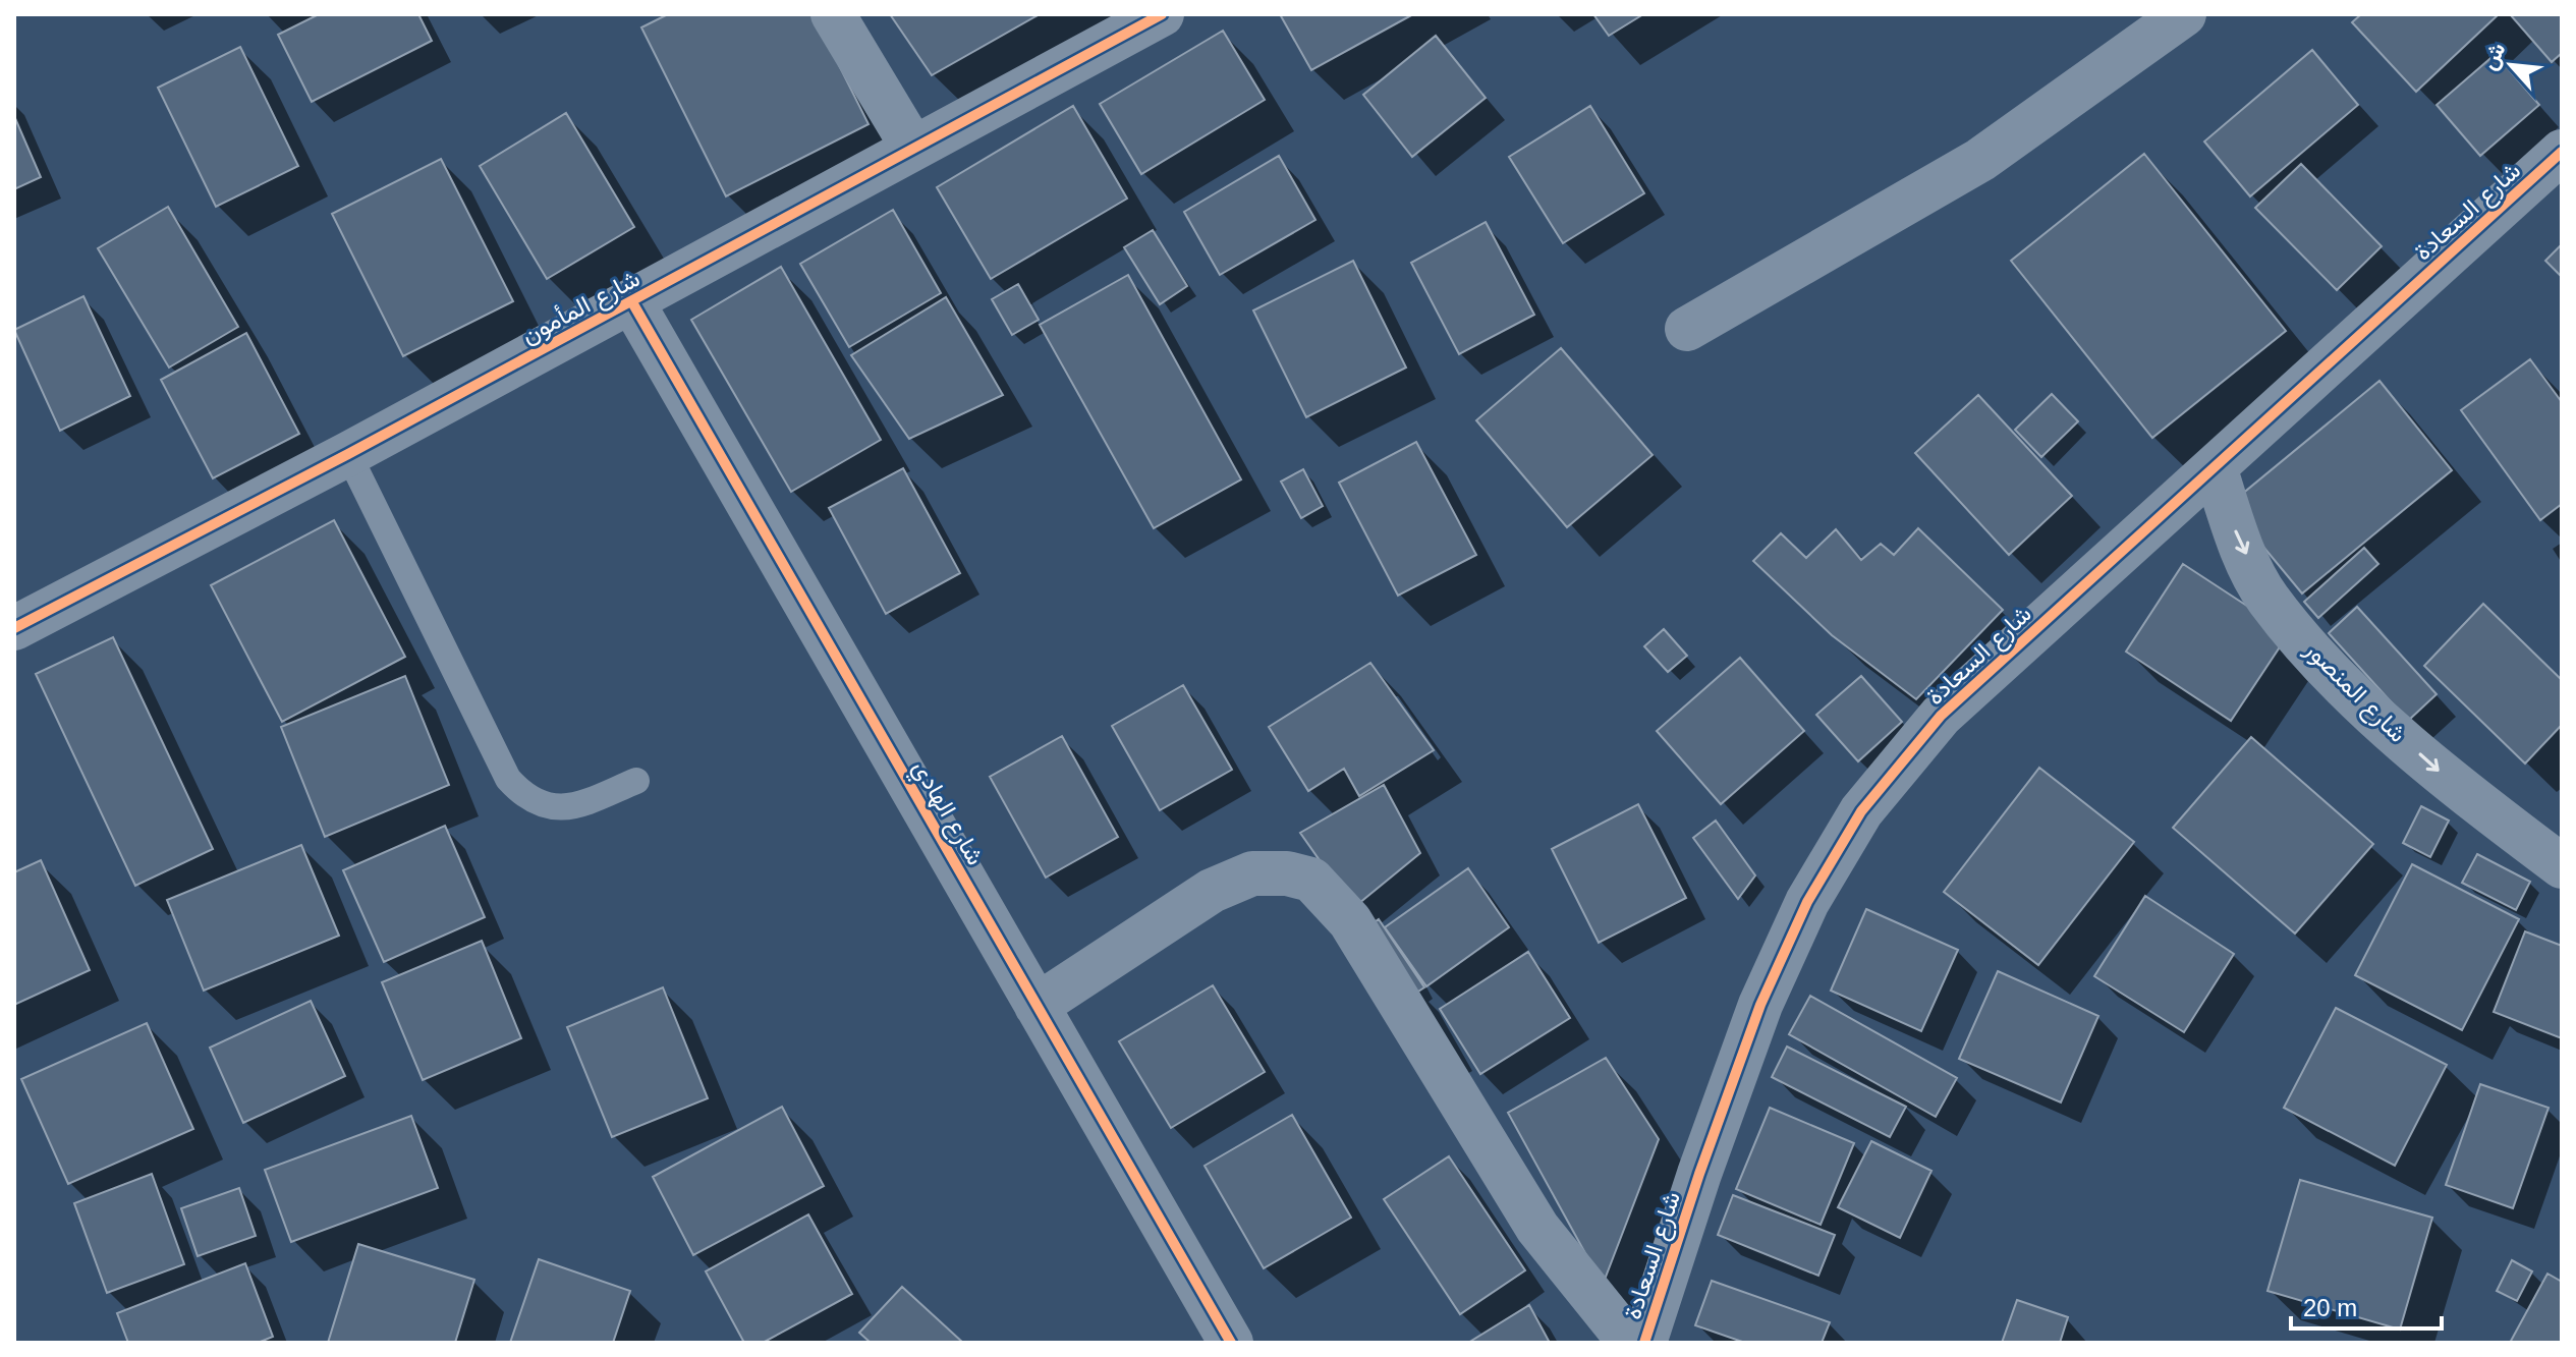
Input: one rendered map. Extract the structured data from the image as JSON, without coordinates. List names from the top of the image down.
{
  "streets": {
    "street": [
      "شارع السعادة",
      "شارع المأمون",
      "شارع المنصور",
      "شارع الهادي"
    ]
  },
  "crossings": [
    ["شارع السعادة", "شارع المنصور"],
    ["شارع المأمون", "شارع الهادي"]
  ],
  "one_way": ["شارع المنصور"],
  "scale_bar": "20 m",
  "north": "top left"
}
